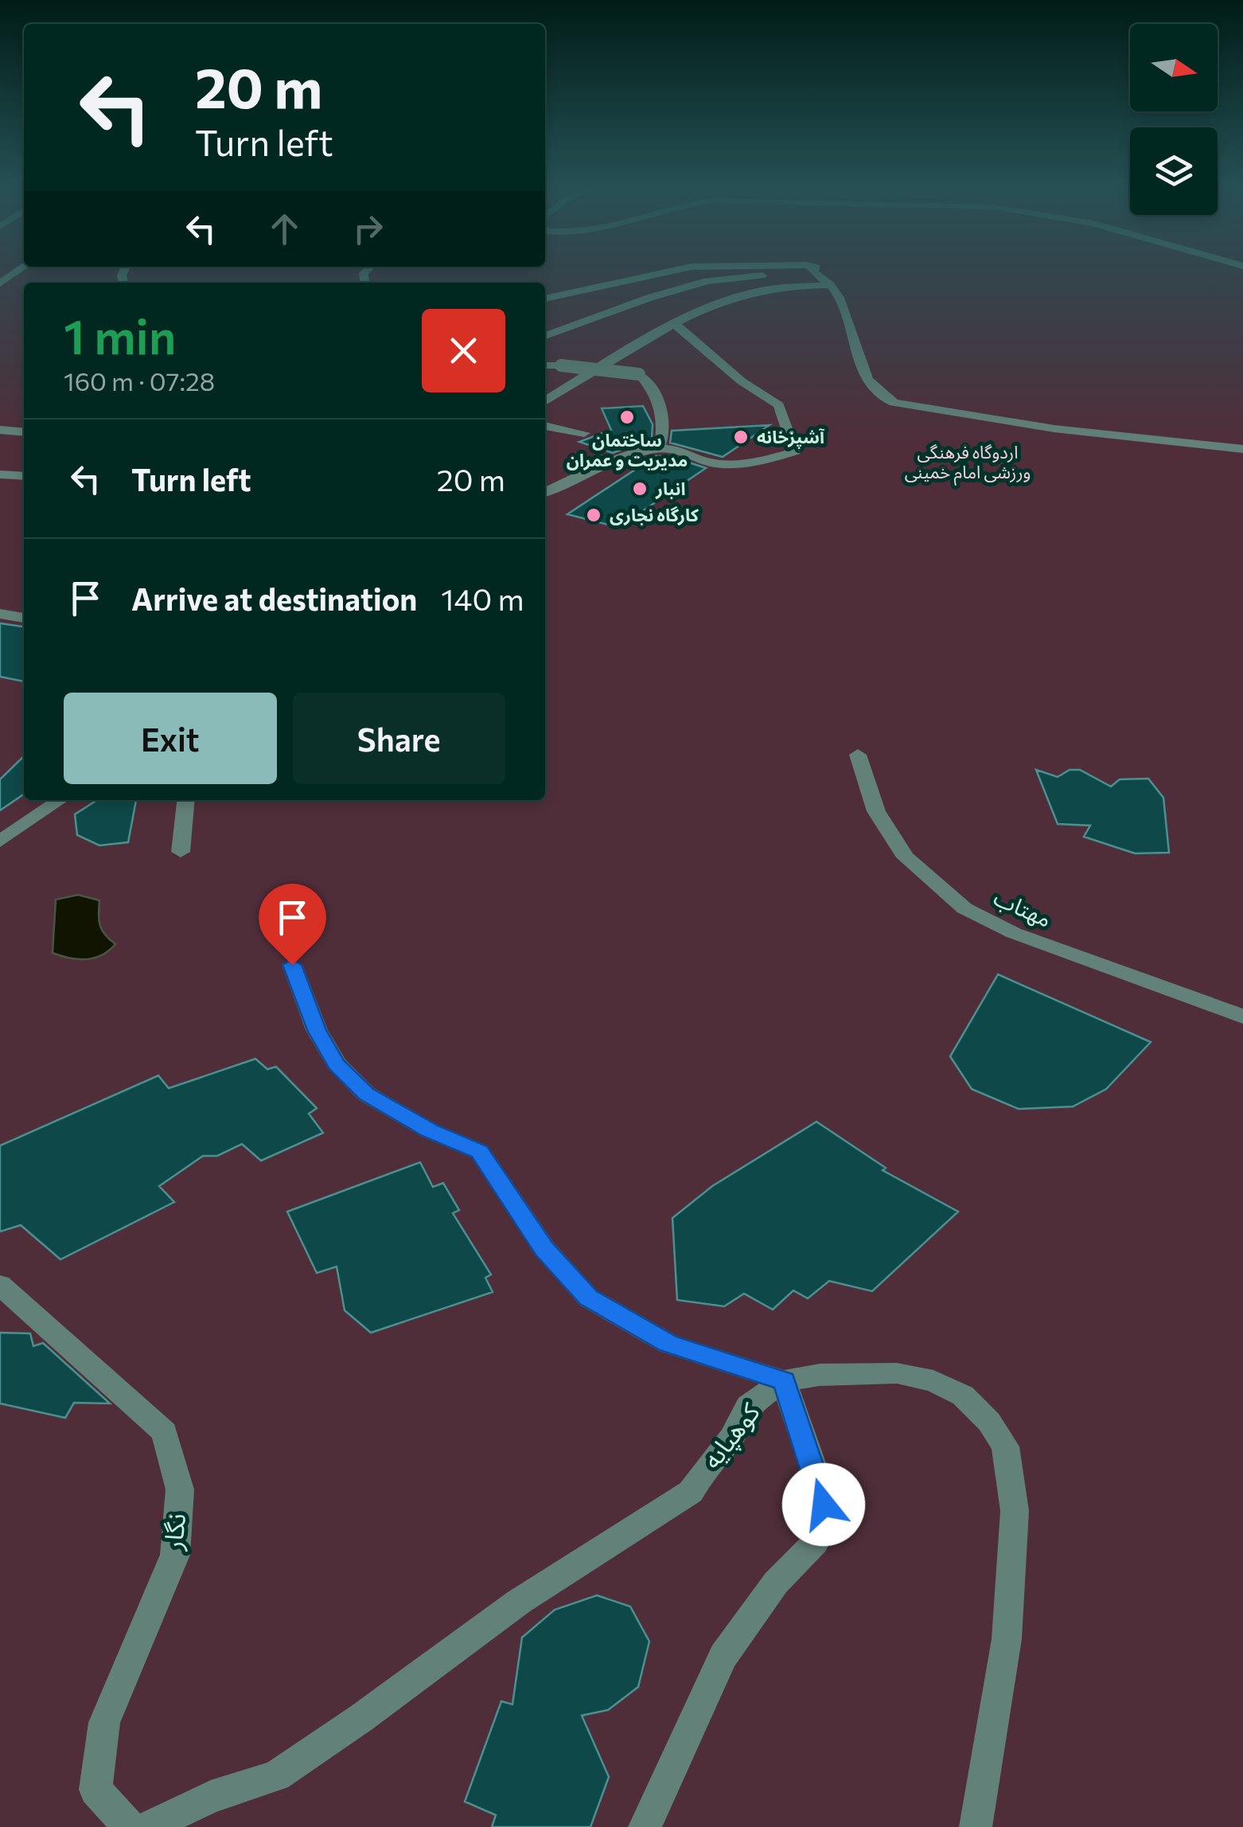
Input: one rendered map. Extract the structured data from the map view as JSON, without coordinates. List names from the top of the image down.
{
  "streets": {
    "street": ["مهتاب", "کوهپایه", "نگار"]
  },
  "parks": ["اردوگاه فرهنگی ورزشی امام خمینی"],
  "places": [
    "ساختمان مدیریت و عمران",
    "آشپزخانه",
    "انبار",
    "کارگاه نجاری"
  ],
  "north": "right",
  "page": {
    "turn": ["20 m", "Turn left"],
    "heading": ["1 min", "160 m · 07:28"],
    "list": [
      {
        "name": "Turn left",
        "value": "20 m"
      },
      {
        "name": "Arrive at destination",
        "value": "140 m"
      }
    ],
    "buttons": ["Exit", "Share"]
  }
}
